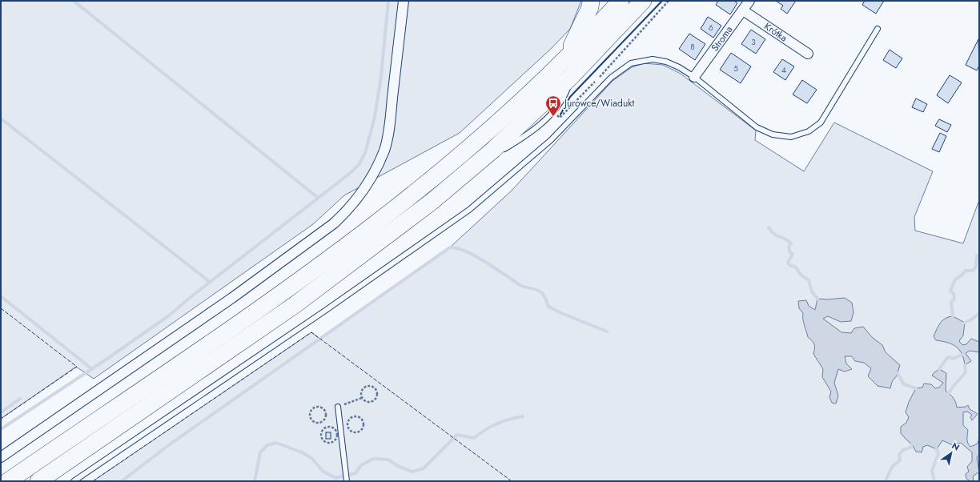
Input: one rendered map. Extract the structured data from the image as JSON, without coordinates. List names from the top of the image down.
{
  "streets": {
    "street": ["Krótka", "Stroma"]
  },
  "crossings": [
    ["Krótka", "Stroma"]
  ],
  "places": {
    "bus stop": ["Jurowce/Wiadukt"]
  },
  "house_numbers": [
    "6",
    "3",
    "8",
    "5",
    "4"
  ],
  "north": "top right"
}
